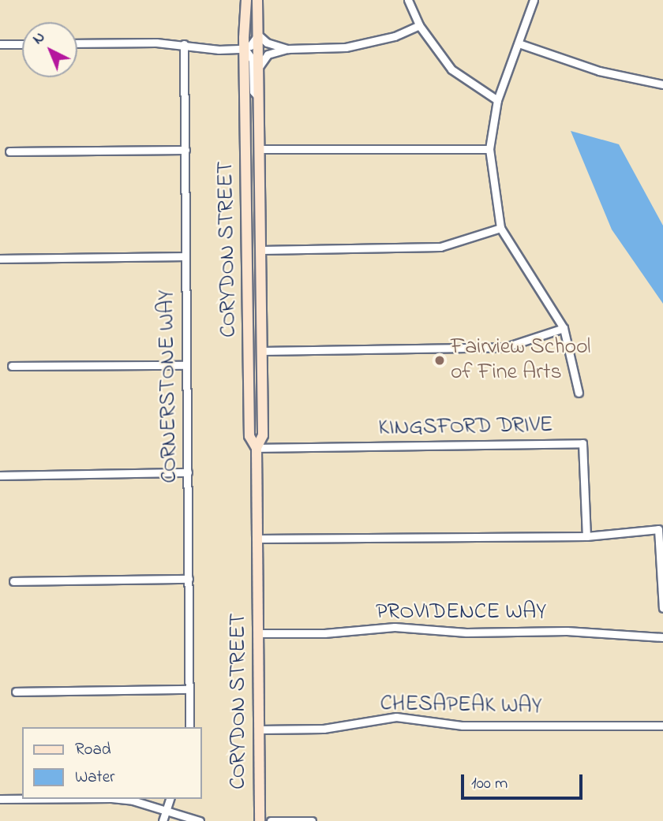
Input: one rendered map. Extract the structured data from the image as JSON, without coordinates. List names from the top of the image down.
{
  "streets": {
    "main road": ["CORYDON STREET"],
    "street": [
      "CORNERSTONE WAY",
      "KINGSFORD DRIVE",
      "PROVIDENCE WAY",
      "CHESAPEAK WAY"
    ]
  },
  "crossings": [
    ["CORYDON STREET", "KINGSFORD DRIVE"],
    ["CORYDON STREET", "PROVIDENCE WAY"],
    ["CORYDON STREET", "CHESAPEAK WAY"]
  ],
  "places": ["Fairview School of Fine Arts"],
  "legend": ["Road", "Water"],
  "scale_bar": "100 m",
  "north": "top left"
}
